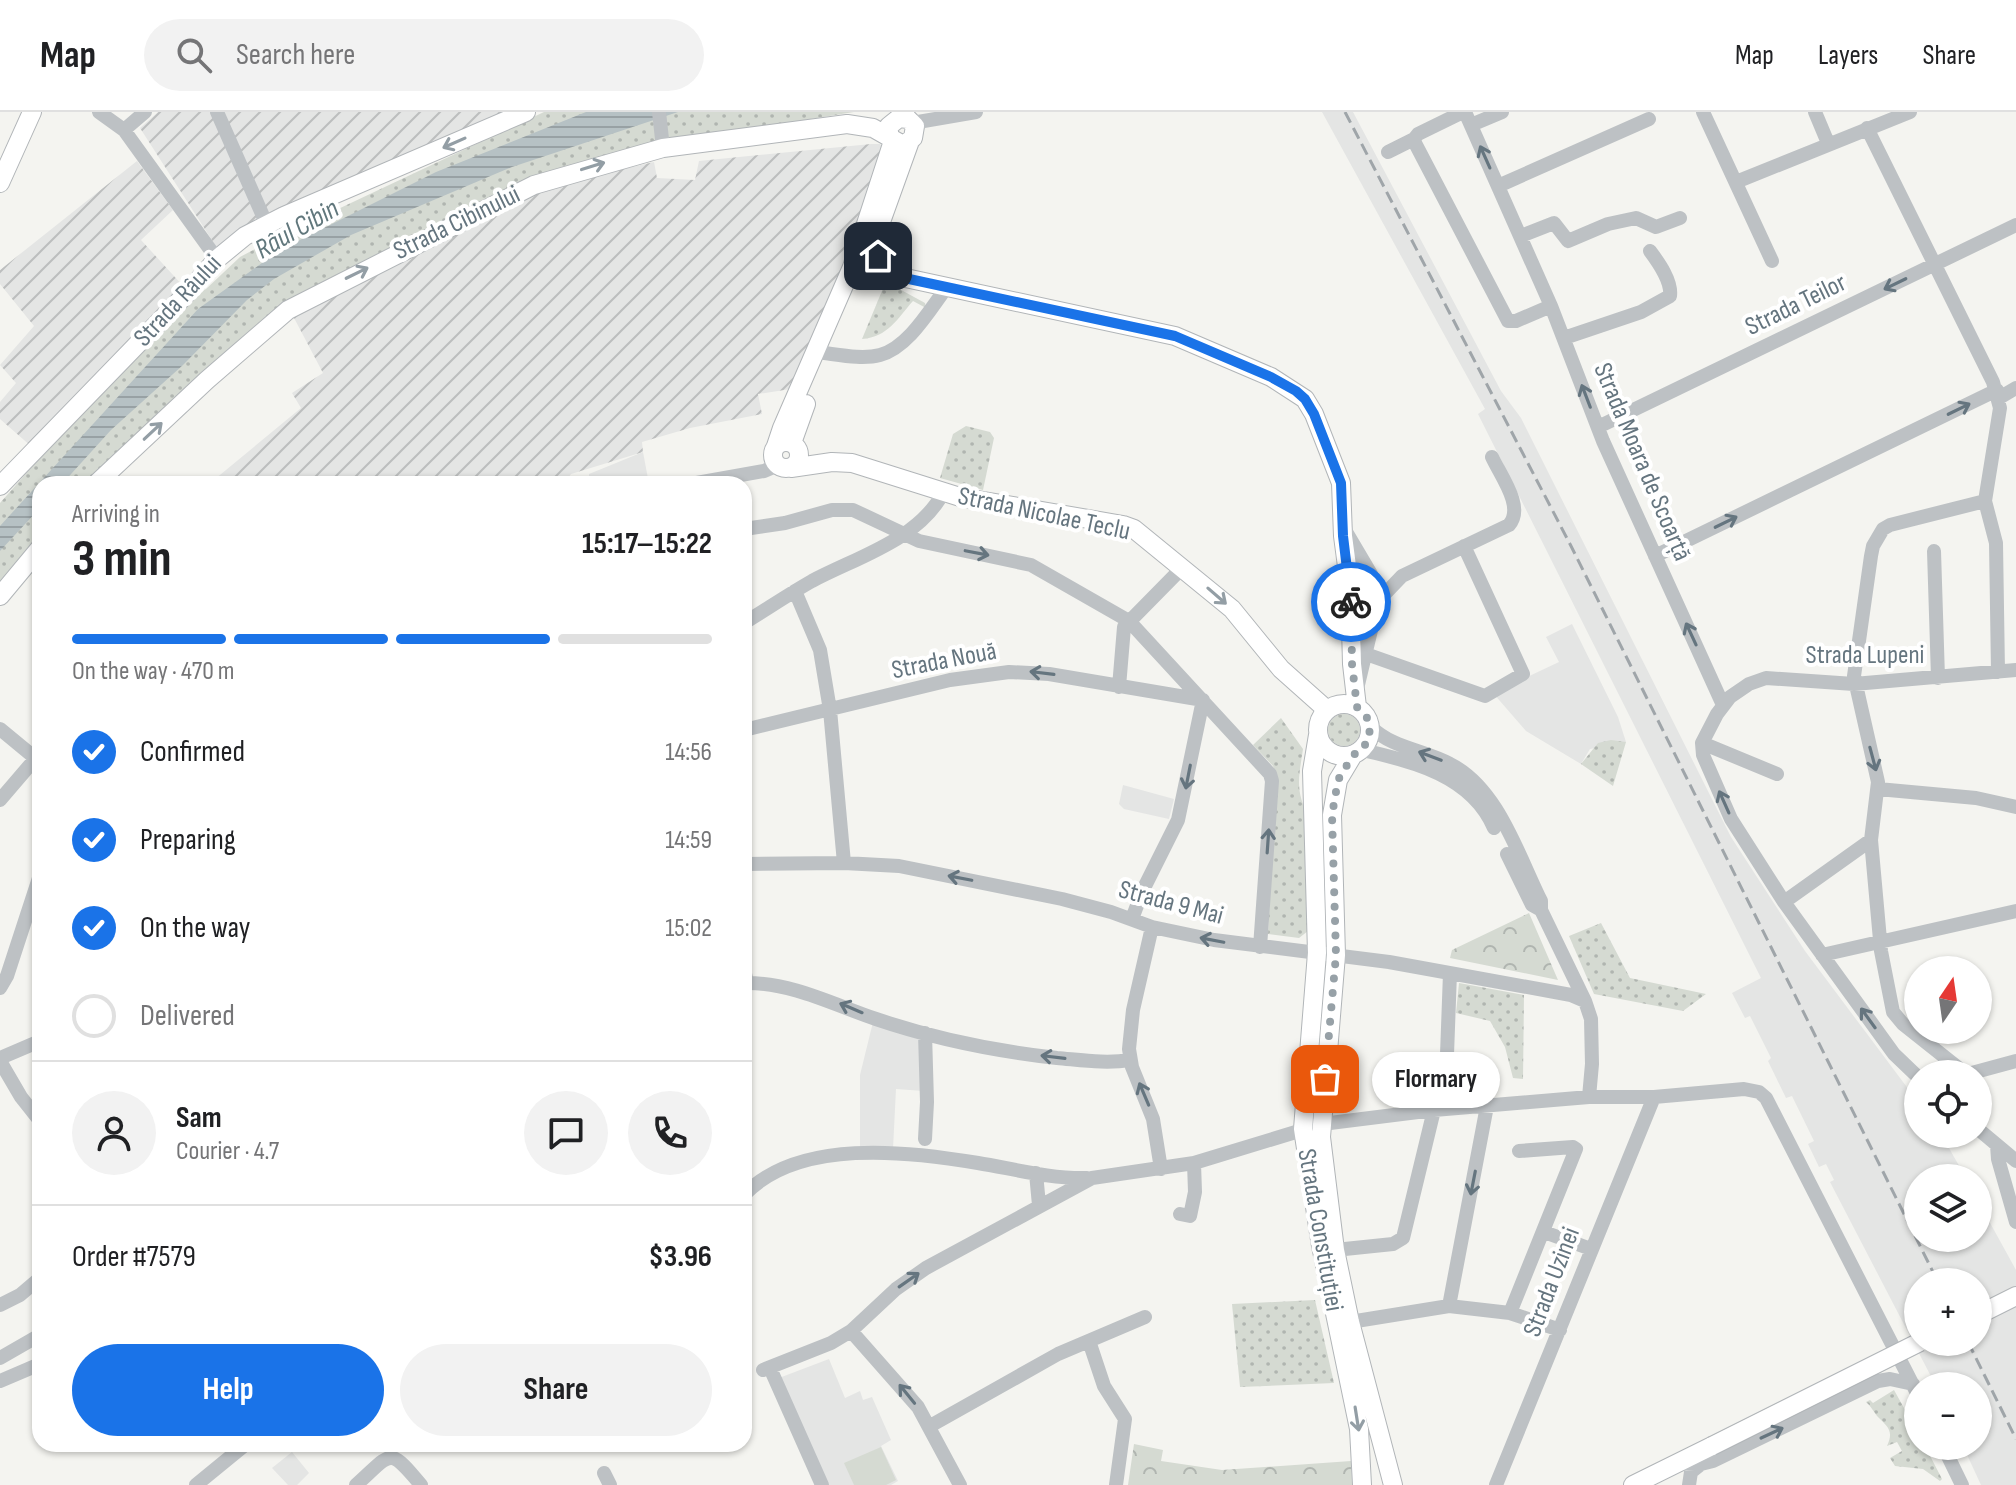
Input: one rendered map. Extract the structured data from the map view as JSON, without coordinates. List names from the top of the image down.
{
  "streets": {
    "main road": [
      "Strada Cibinului",
      "Strada Râului",
      "Strada Nicolae Teclu",
      "Strada Constituției"
    ],
    "street": [
      "Strada Teilor",
      "Strada Moara de Scoarță",
      "Strada Lupeni",
      "Strada Nouă",
      "Strada 9 Mai",
      "Strada Uzinei"
    ]
  },
  "crossings": [
    ["Strada Teilor", "Strada Moara de Scoarță"],
    ["Strada Moara de Scoarță", "Strada Lupeni"],
    ["Strada Nicolae Teclu", "Strada Constituției"],
    ["Strada 9 Mai", "Strada Constituției"]
  ],
  "one_way": [
    "Strada Cibinului",
    "Strada Râului",
    "Strada Teilor",
    "Strada Moara de Scoarță",
    "Strada Nouă",
    "Strada 9 Mai"
  ],
  "water": ["Râul Cibin"],
  "places": ["Flormary"],
  "north": "top",
  "page": {
    "header": "Map",
    "search": "Search here",
    "nav": ["Map", "Layers", "Share"],
    "heading": ["3 min", "Arriving in", "15:17–15:22"],
    "panel": [
      "Sam",
      "Courier · 4.7",
      "Order #7579",
      "$3.96"
    ],
    "bar": "On the way · 470 m",
    "list": [
      ["Confirmed", "14:56"],
      ["Preparing", "14:59"],
      ["On the way", "15:02"],
      "Delivered"
    ],
    "map_buttons": ["+", "−"],
    "bubble": "Flormary",
    "buttons": ["Help", "Share"]
  }
}
